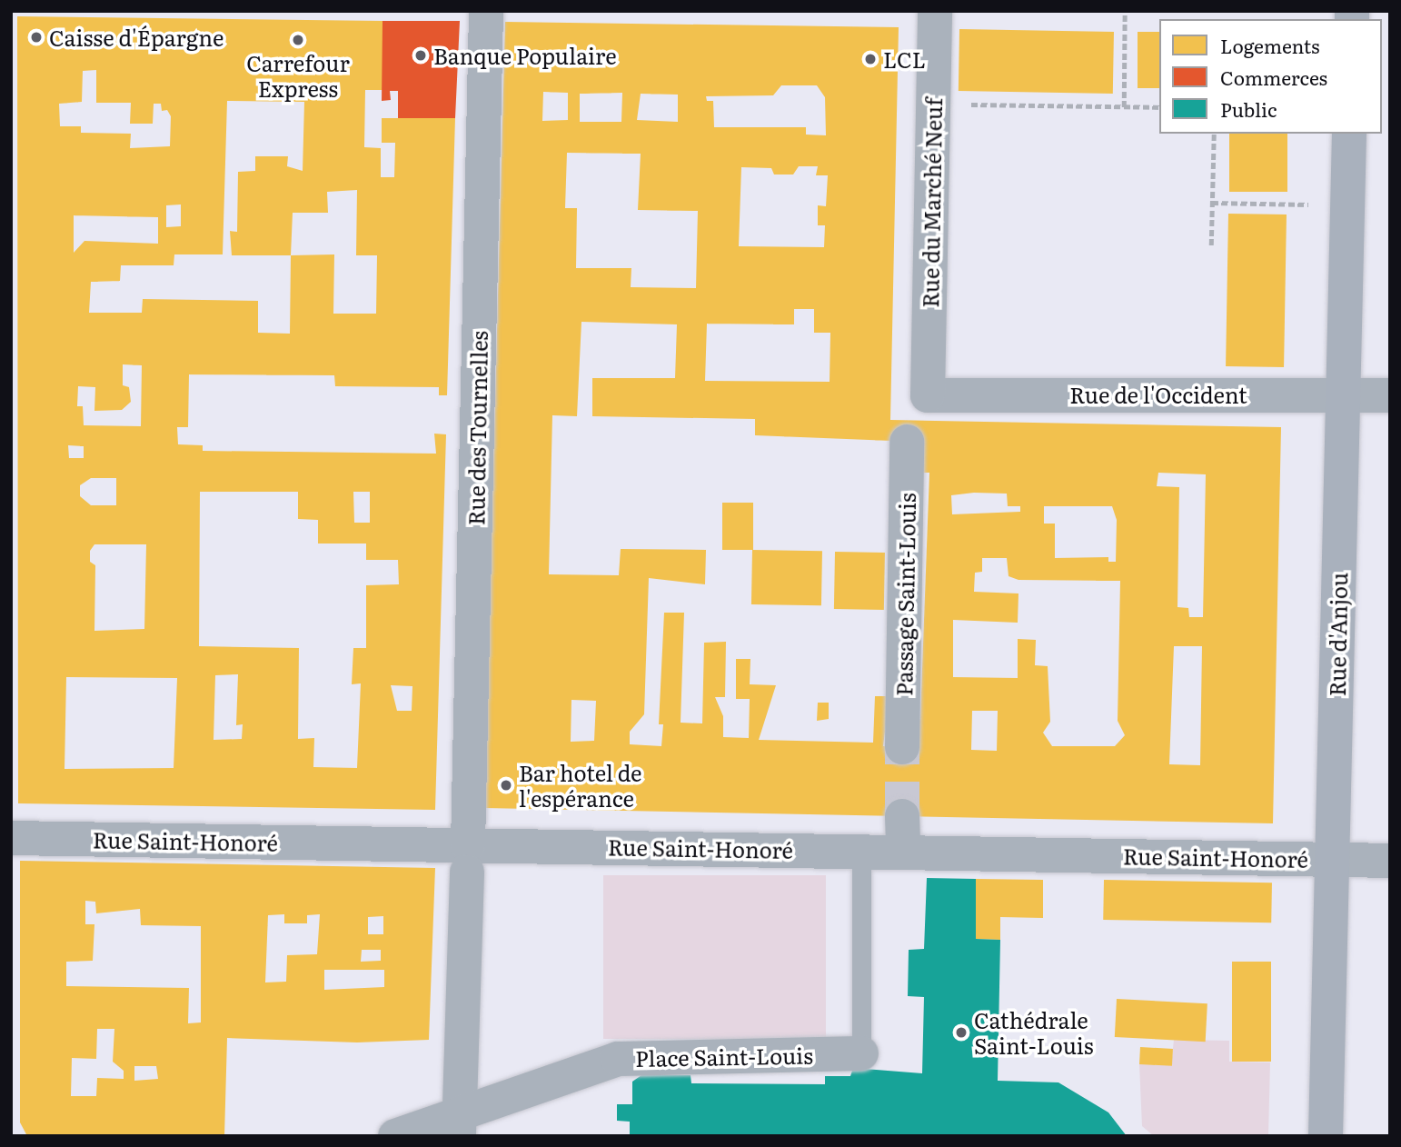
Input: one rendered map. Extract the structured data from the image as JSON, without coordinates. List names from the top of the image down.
{
  "streets": {
    "street": [
      "Rue du Marché Neuf",
      "Rue de l'Occident",
      "Rue des Tournelles",
      "Passage Saint-Louis",
      "Rue d'Anjou",
      "Rue Saint-Honoré",
      "Place Saint-Louis"
    ]
  },
  "crossings": [
    ["Rue du Marché Neuf", "Rue de l'Occident"],
    ["Rue du Marché Neuf", "Passage Saint-Louis"],
    ["Rue de l'Occident", "Passage Saint-Louis"],
    ["Rue de l'Occident", "Rue d'Anjou"],
    ["Rue des Tournelles", "Rue Saint-Honoré"],
    ["Rue des Tournelles", "Place Saint-Louis"],
    ["Rue d'Anjou", "Rue Saint-Honoré"],
    ["Rue Saint-Honoré", "Place Saint-Louis"]
  ],
  "places": [
    "Caisse d'Épargne",
    "Carrefour Express",
    "Banque Populaire",
    "LCL",
    "Bar hotel de l'espérance",
    "Cathédrale Saint-Louis"
  ],
  "legend": ["Logements", "Commerces", "Public"]
}
